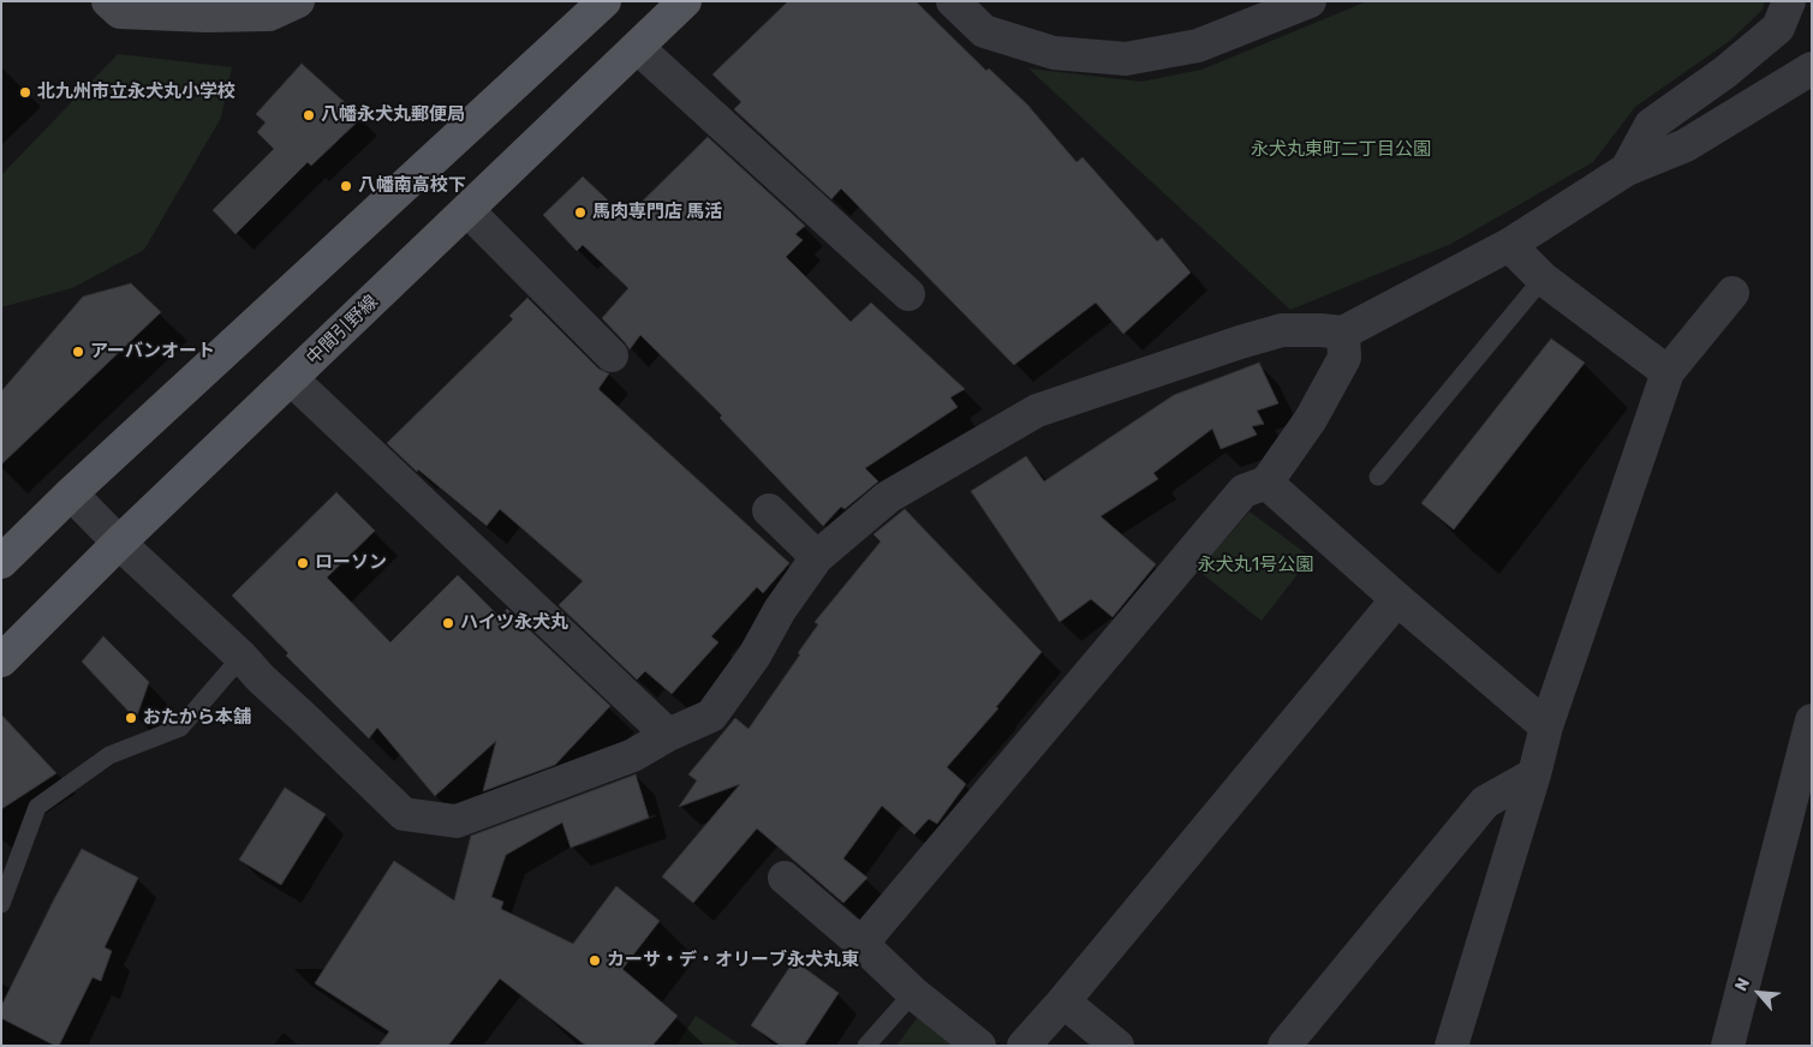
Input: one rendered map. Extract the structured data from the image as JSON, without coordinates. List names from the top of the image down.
{
  "streets": {
    "main road": ["中間引野線"]
  },
  "parks": ["永犬丸東町二丁目公園", "永犬丸1号公園"],
  "places": [
    "北九州市立永犬丸小学校",
    "八幡永犬丸郵便局",
    "八幡南高校下",
    "馬肉専門店 馬活",
    "アーバンオート",
    "ローソン",
    "ハイツ永犬丸",
    "おたから本舗",
    "カーサ・デ・オリーブ永犬丸東"
  ],
  "north": "top left"
}
